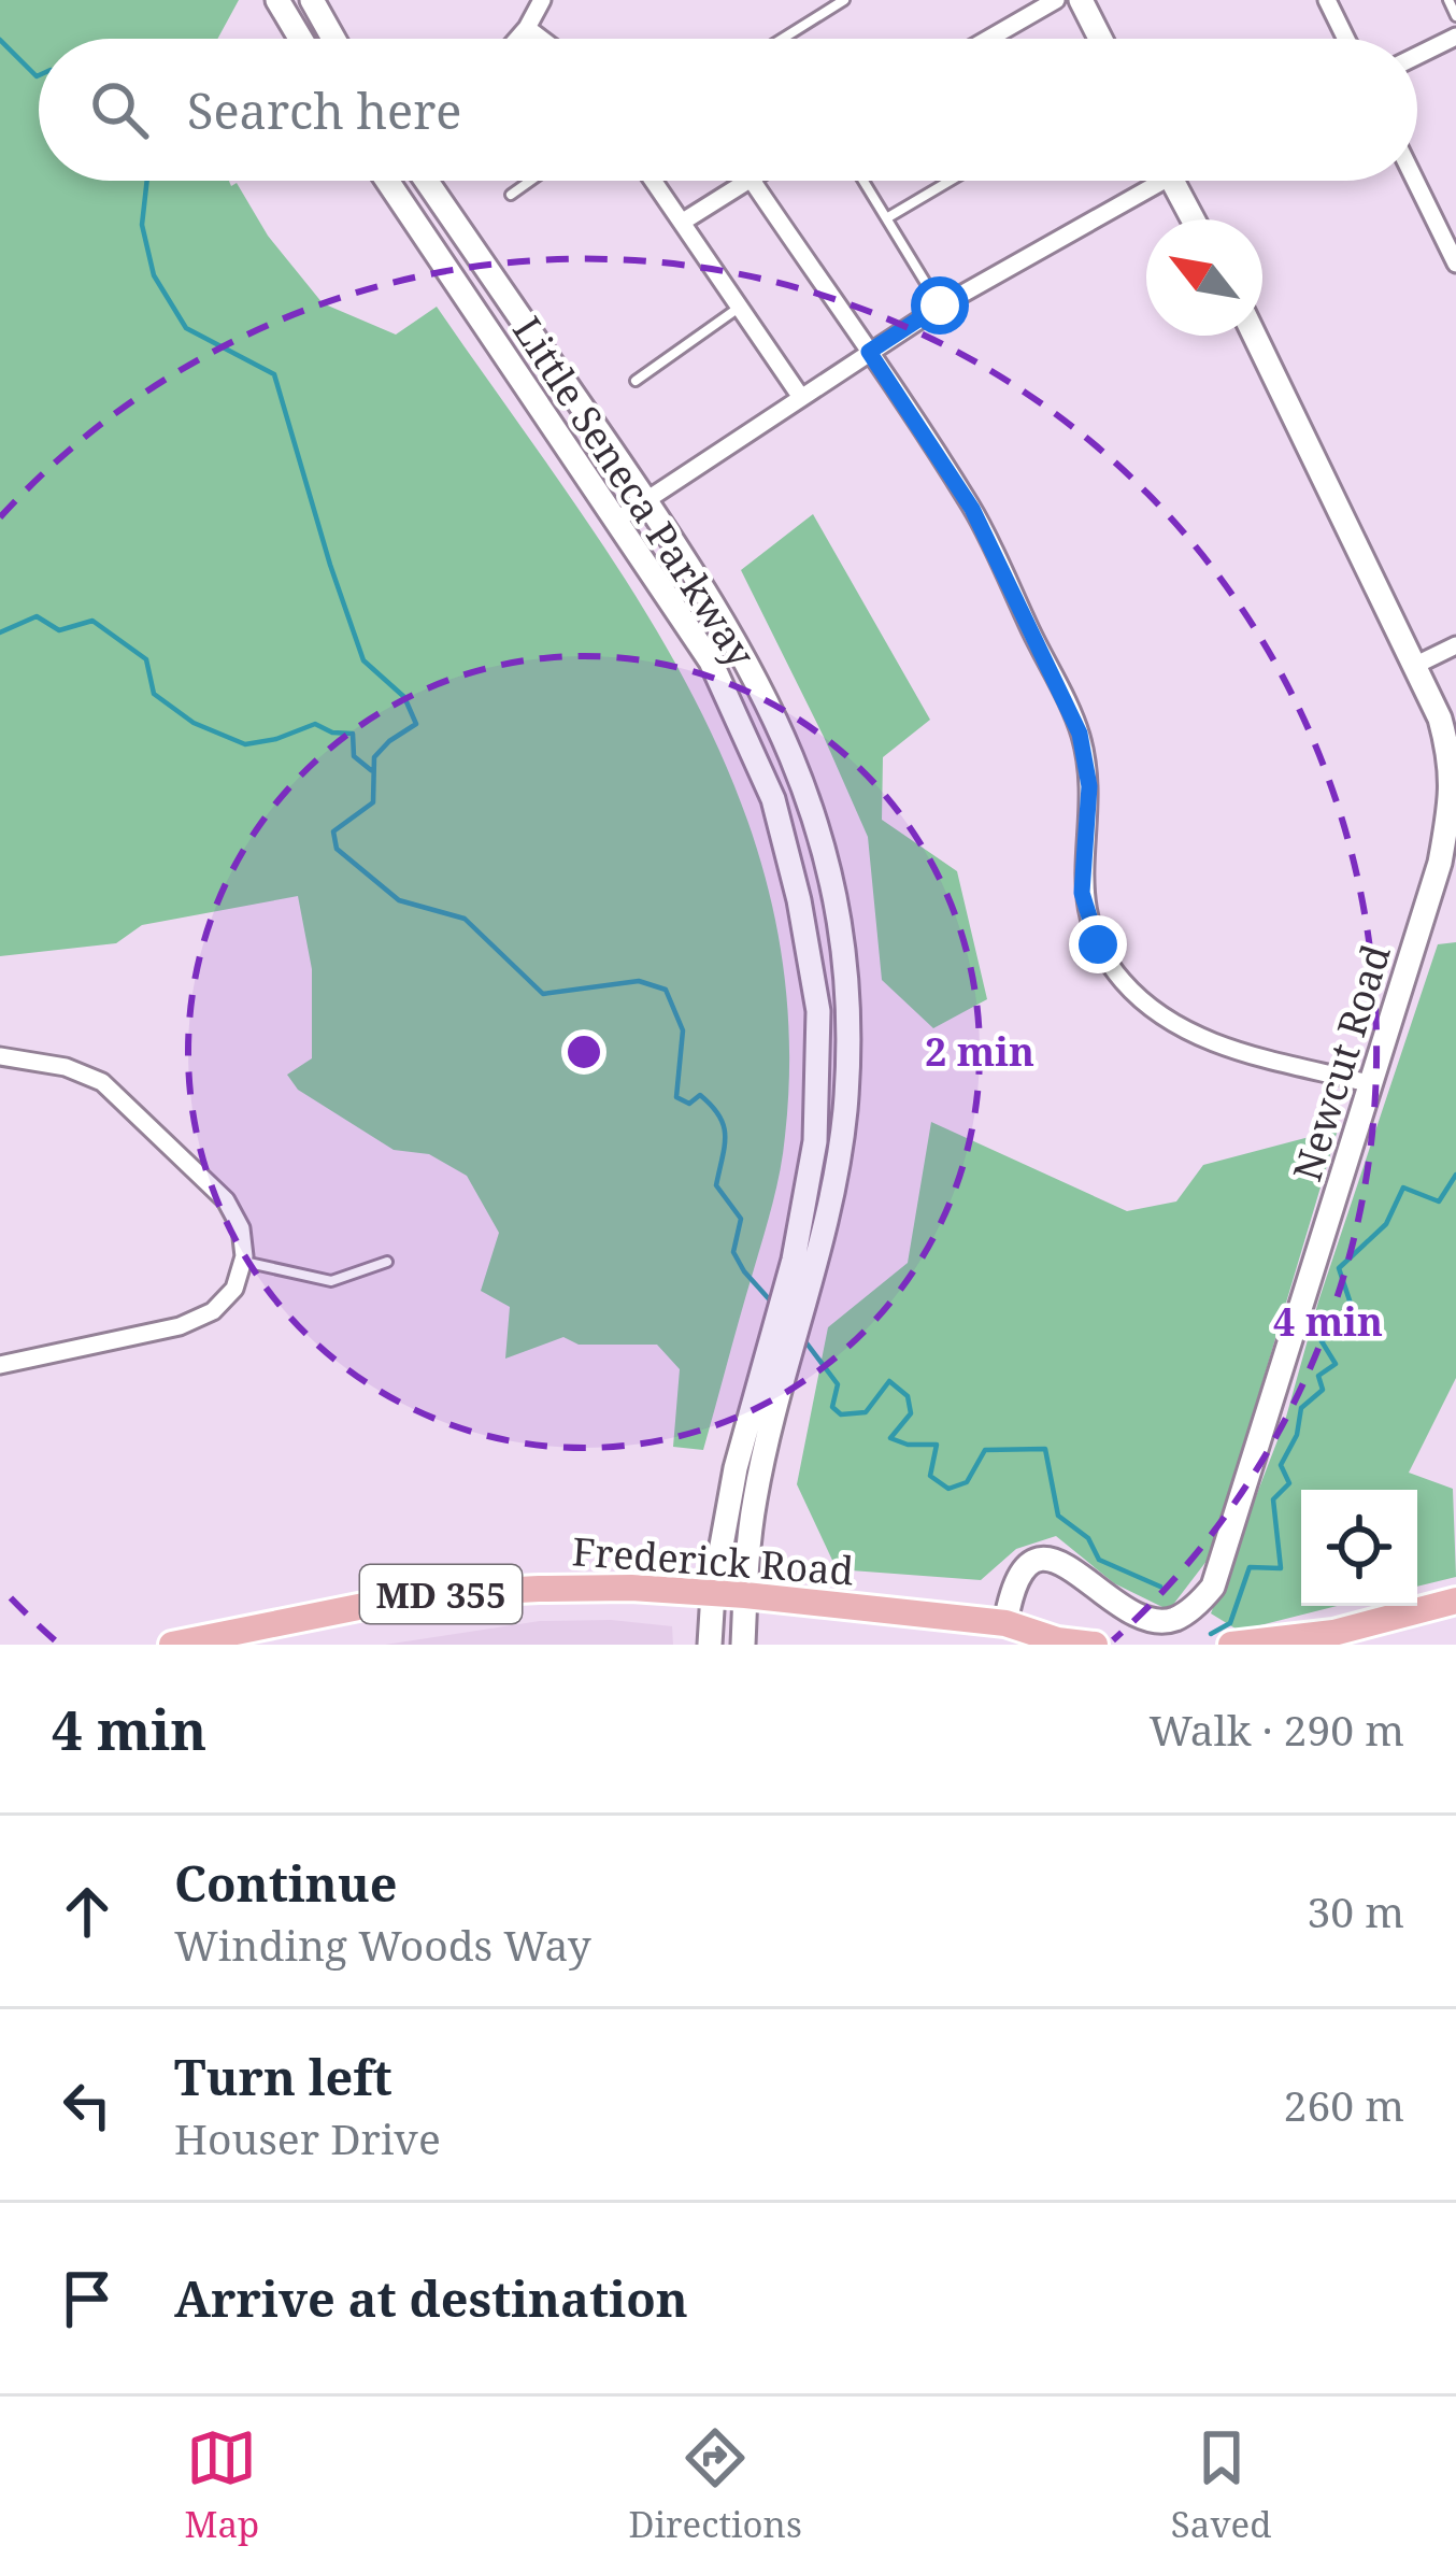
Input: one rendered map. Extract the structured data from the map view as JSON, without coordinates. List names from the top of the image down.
{
  "streets": {
    "main road": [
      "Little Seneca Parkway",
      "Newcut Road",
      "Frederick Road",
      "MD 355"
    ]
  },
  "crossings": [
    ["Little Seneca Parkway", "Frederick Road"],
    ["Newcut Road", "Frederick Road"]
  ],
  "north": "top left",
  "page": {
    "search": "Search here",
    "heading": ["4 min", "Walk · 290 m"],
    "list": [
      ["Continue", "Winding Woods Way", "30 m"],
      ["Turn left", "Houser Drive", "260 m"],
      "Arrive at destination"
    ],
    "nav": ["Map", "Directions", "Saved"]
  },
  "rings": ["2 min", "4 min"]
}
